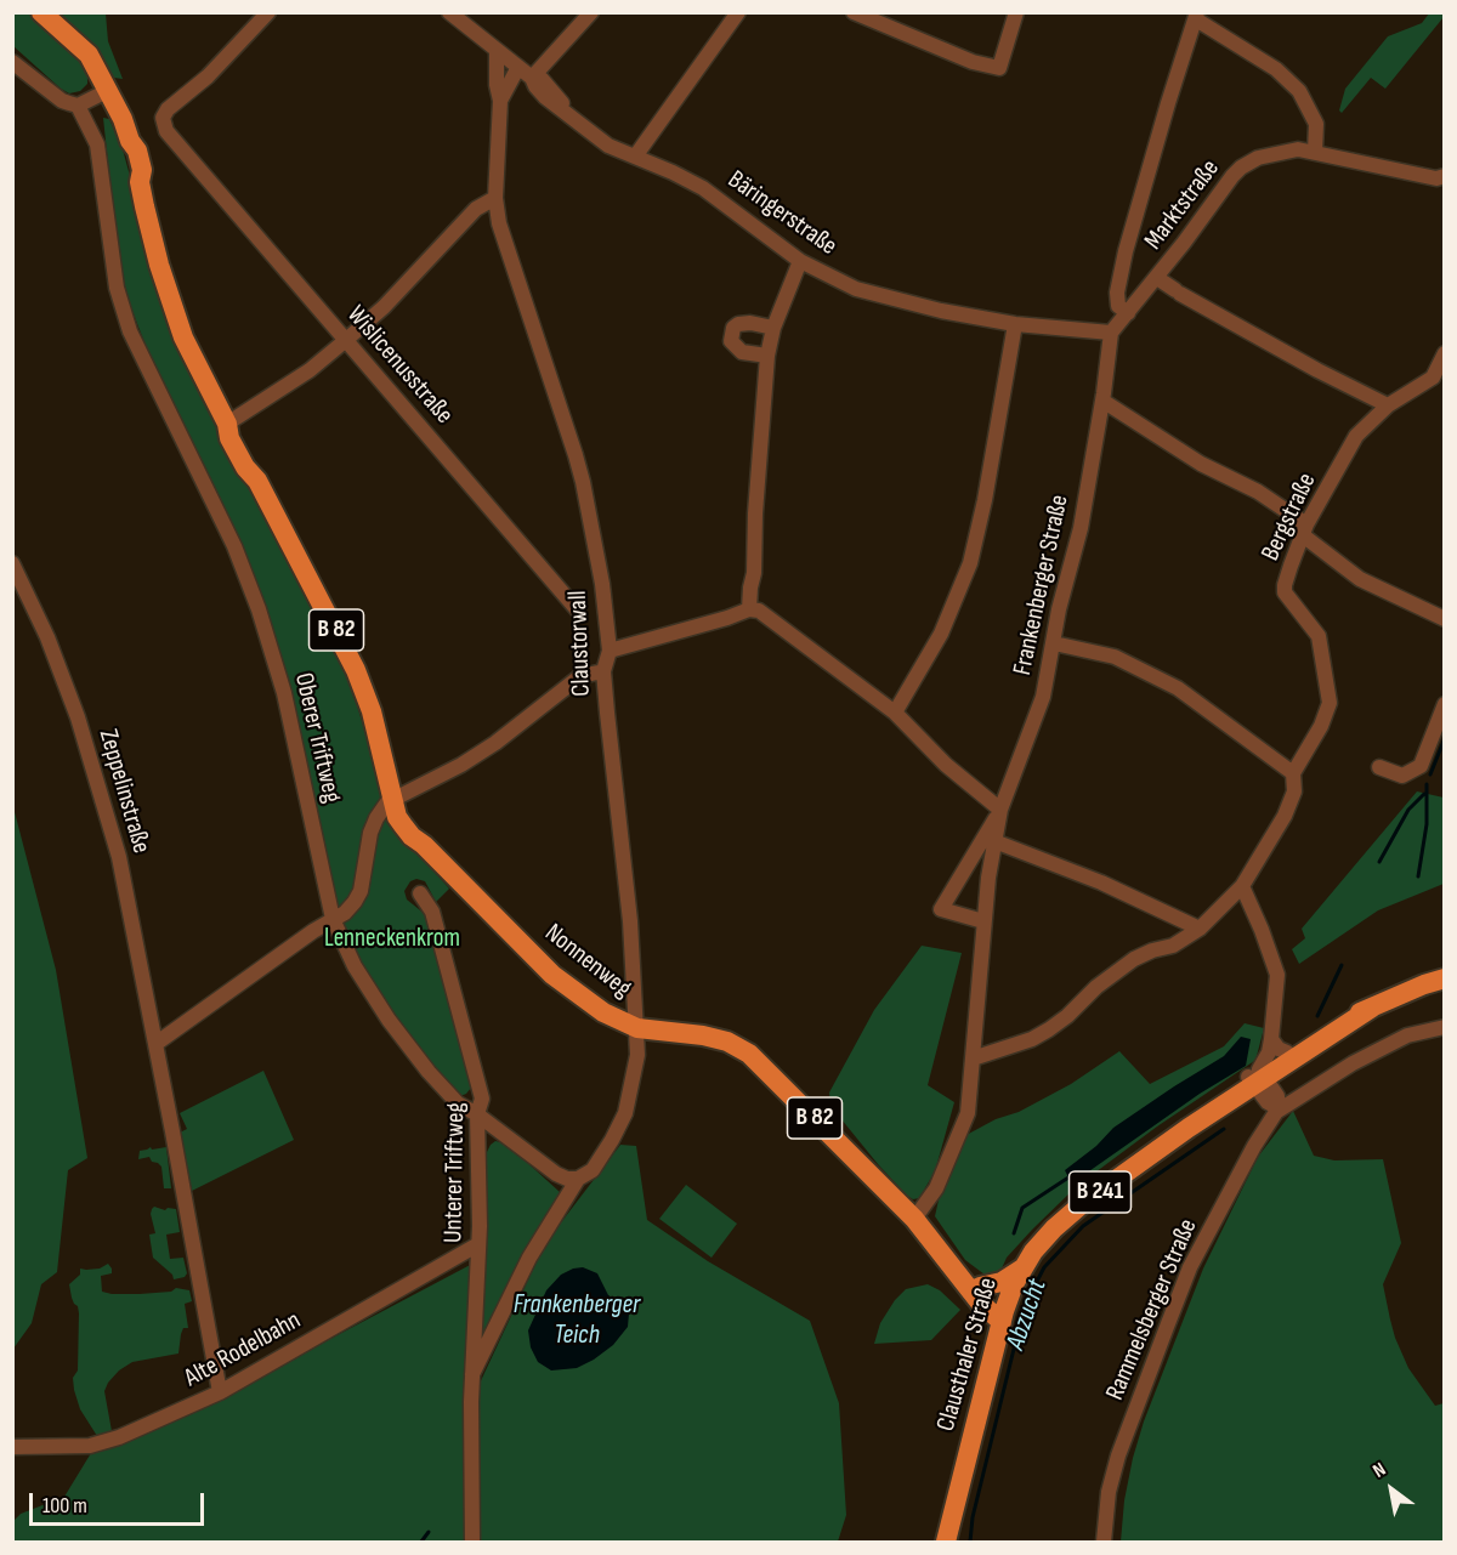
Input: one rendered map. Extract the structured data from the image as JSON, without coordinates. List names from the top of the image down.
{
  "streets": {
    "main road": [
      "B 82",
      "Nonnenweg",
      "B 241",
      "Clausthaler Straße"
    ],
    "street": [
      "Marktstraße",
      "Bäringerstraße",
      "Wislicenusstraße",
      "Bergstraße",
      "Frankenberger Straße",
      "Claustorwall",
      "Oberer Triftweg",
      "Zeppelinstraße",
      "Unterer Triftweg",
      "Rammelsberger Straße",
      "Alte Rodelbahn"
    ]
  },
  "crossings": [
    ["Marktstraße", "Bäringerstraße"],
    ["Marktstraße", "Frankenberger Straße"],
    ["Bäringerstraße", "Frankenberger Straße"],
    ["Bäringerstraße", "Claustorwall"],
    ["Bergstraße", "Frankenberger Straße"],
    ["Frankenberger Straße", "Nonnenweg"],
    ["B 82", "Nonnenweg"],
    ["Claustorwall", "Oberer Triftweg"],
    ["Claustorwall", "Nonnenweg"],
    ["Claustorwall", "Unterer Triftweg"],
    ["Oberer Triftweg", "Unterer Triftweg"],
    ["Zeppelinstraße", "Alte Rodelbahn"],
    ["Nonnenweg", "Clausthaler Straße"],
    ["Unterer Triftweg", "Alte Rodelbahn"]
  ],
  "water": ["Frankenberger Teich", "Abzucht"],
  "parks": ["Lenneckenkrom"],
  "scale_bar": "100 m",
  "north": "top left"
}
